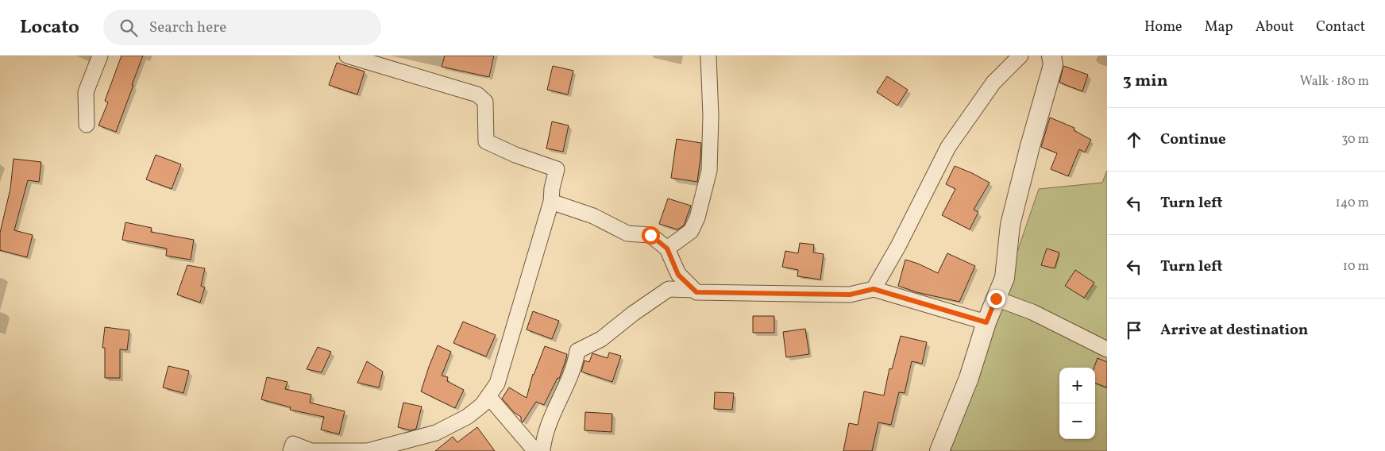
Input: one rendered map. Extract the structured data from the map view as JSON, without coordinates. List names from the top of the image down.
{
  "page": {
    "header": "Locato",
    "search": "Search here",
    "nav": [
      "Home",
      "Map",
      "About",
      "Contact"
    ],
    "heading": ["3 min", "Walk · 180 m"],
    "list": [
      ["Continue", "30 m"],
      ["Turn left", "140 m"],
      ["Turn left", "10 m"],
      "Arrive at destination"
    ],
    "map_buttons": ["+", "−"]
  }
}
